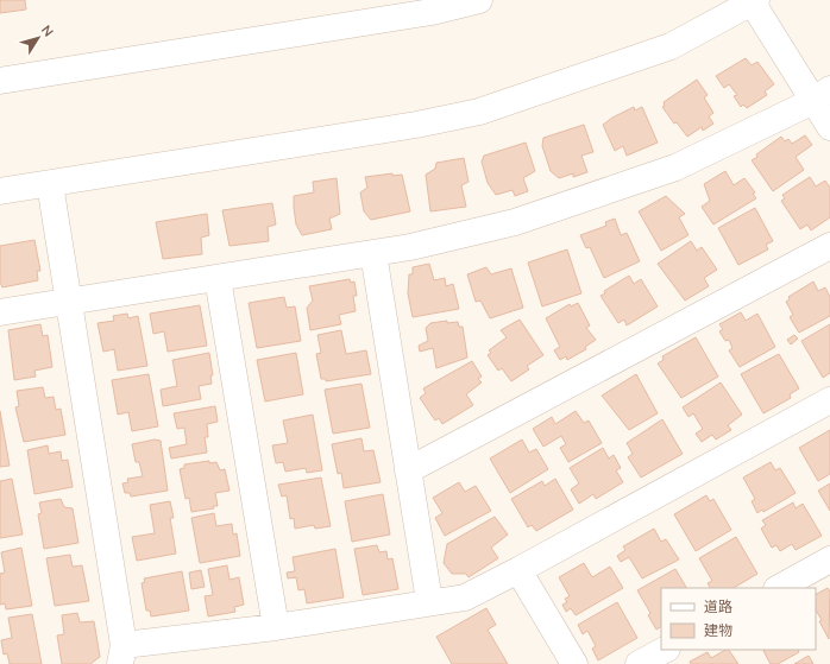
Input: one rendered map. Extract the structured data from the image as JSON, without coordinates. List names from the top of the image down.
{
  "legend": ["道路", "建物"],
  "north": "top right"
}
